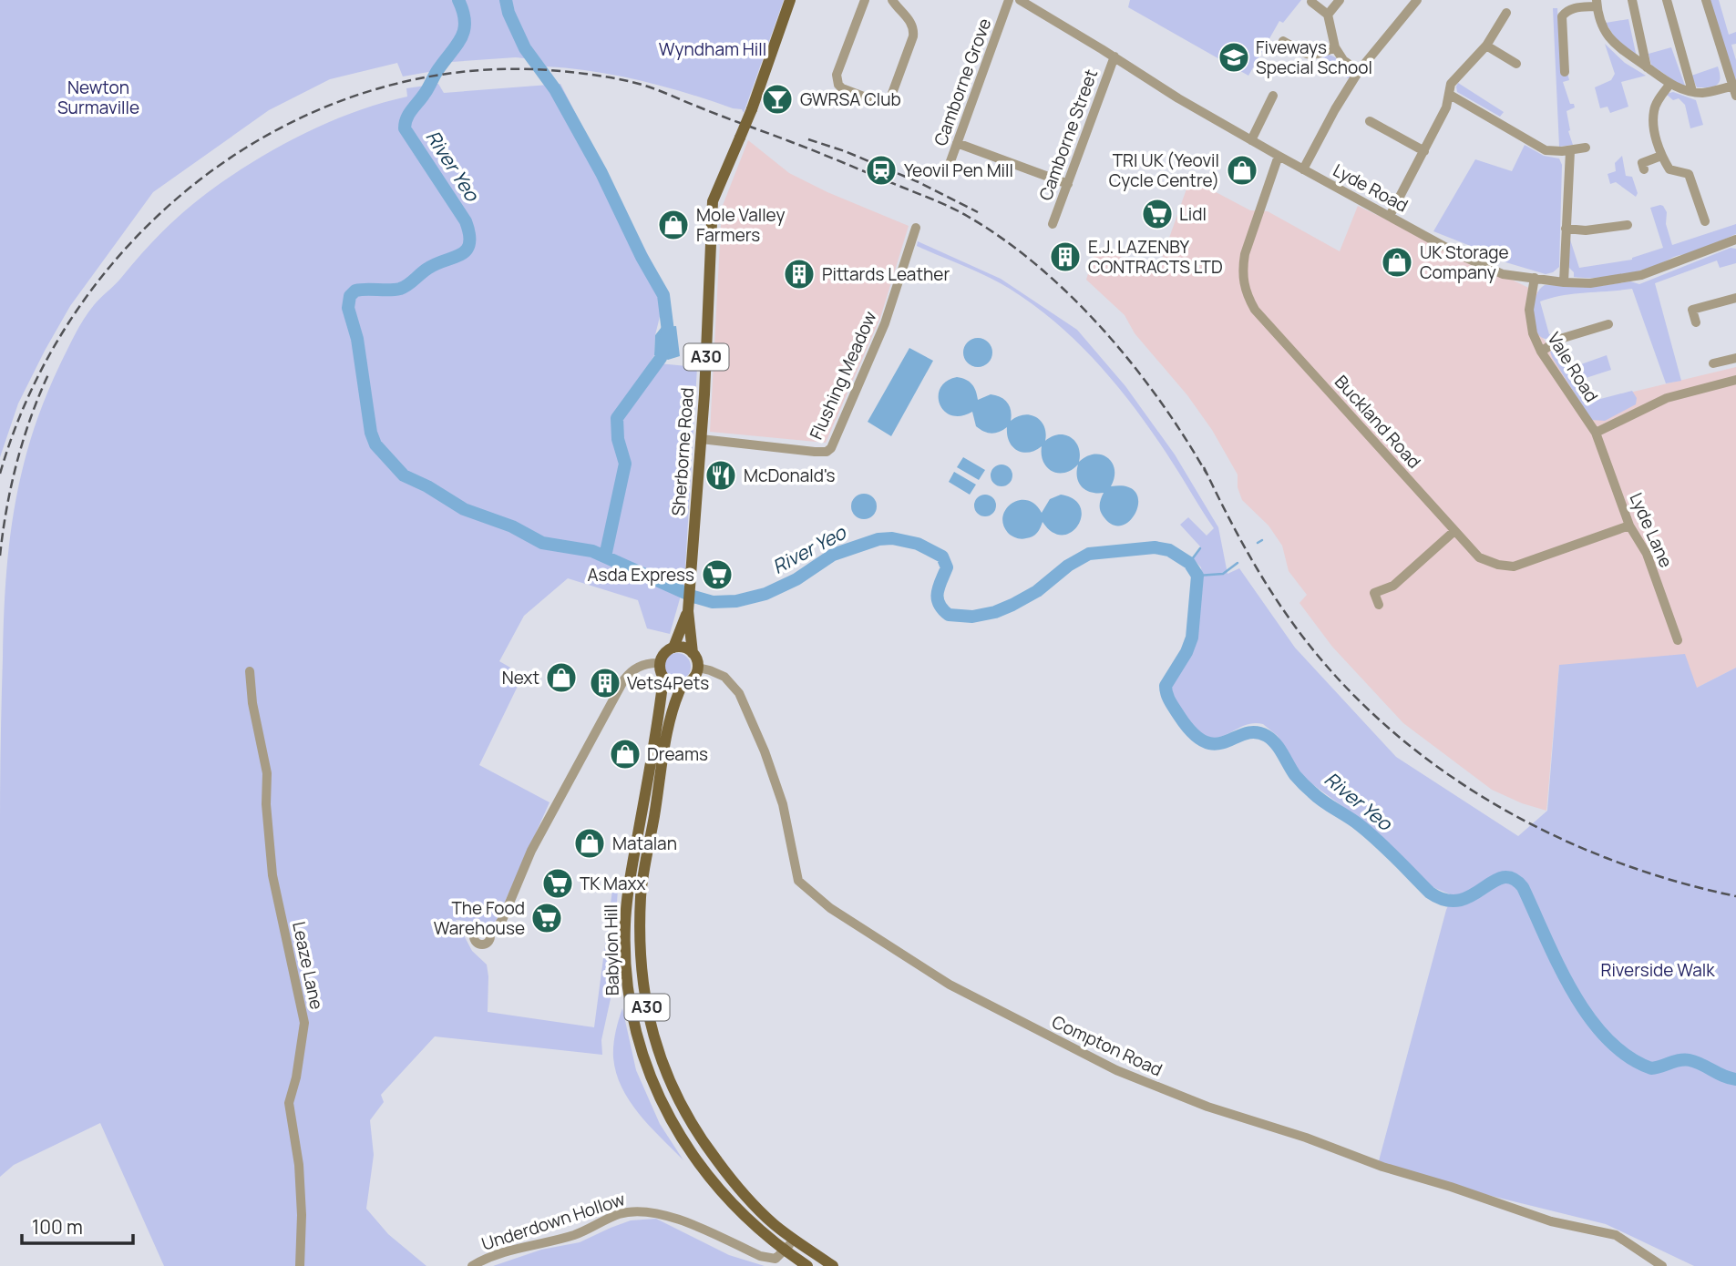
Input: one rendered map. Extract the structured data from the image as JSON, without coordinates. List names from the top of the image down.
{
  "streets": {
    "main road": ["A30", "Sherborne Road", "Babylon Hill"],
    "street": [
      "Camborne Grove",
      "Camborne Street",
      "Lyde Road",
      "Vale Road",
      "Flushing Meadow",
      "Buckland Road",
      "Lyde Lane",
      "Leaze Lane",
      "Compton Road",
      "Underdown Hollow"
    ]
  },
  "crossings": [
    ["Camborne Street", "Lyde Road"],
    ["Lyde Road", "Vale Road"],
    ["Lyde Road", "Buckland Road"],
    ["A30", "Sherborne Road"],
    ["A30", "Babylon Hill"],
    ["A30", "Compton Road"],
    ["Vale Road", "Lyde Lane"],
    ["Flushing Meadow", "Sherborne Road"],
    ["Buckland Road", "Lyde Lane"],
    ["Babylon Hill", "Compton Road"],
    ["Babylon Hill", "Underdown Hollow"]
  ],
  "water": ["River Yeo"],
  "parks": ["Wyndham Hill", "Newton Surmaville", "Riverside Walk"],
  "places": {
    "school or university": ["Fiveways Special School"],
    "bar": ["GWRSA Club"],
    "station": ["Yeovil Pen Mill"],
    "shop": [
      "TRI UK (Yeovil Cycle Centre)",
      "Mole Valley Farmers",
      "UK Storage Company",
      "Next",
      "Dreams",
      "Matalan"
    ],
    "supermarket": [
      "Lidl",
      "Asda Express",
      "TK Maxx",
      "The Food Warehouse"
    ],
    "building": ["E.J. LAZENBY CONTRACTS LTD", "Pittards Leather", "Vets4Pets"],
    "restaurant": ["McDonald's"]
  },
  "scale_bar": "100 m"
}
